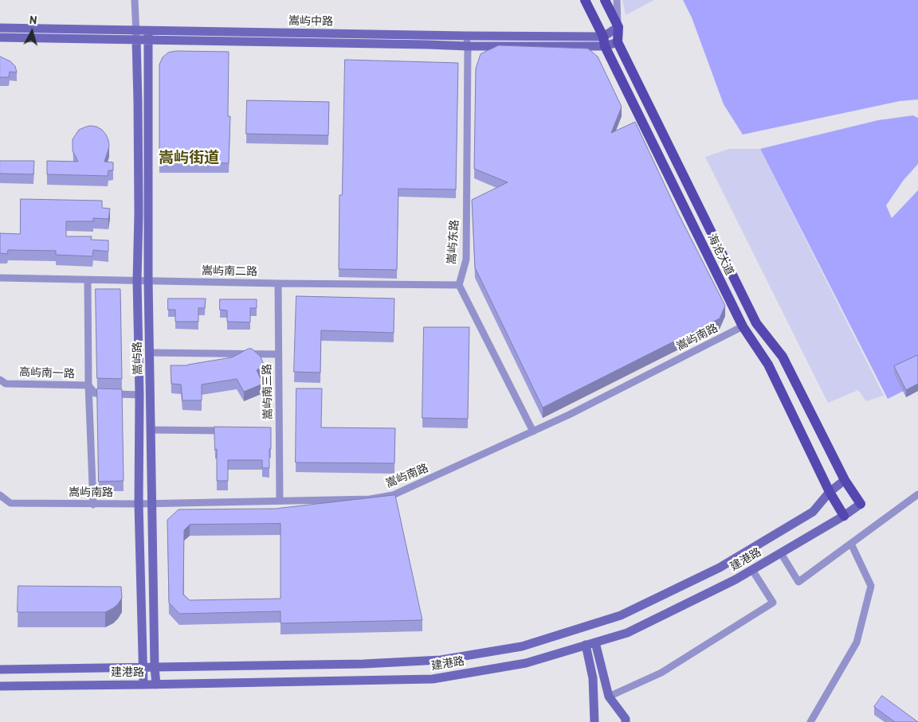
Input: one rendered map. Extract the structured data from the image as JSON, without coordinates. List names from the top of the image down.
{
  "streets": {
    "main road": ["海沧大道"],
    "street": [
      "嵩屿中路",
      "嵩屿东路",
      "嵩屿南二路",
      "嵩屿南路",
      "嵩屿路",
      "高屿南一路",
      "嵩屿南三路",
      "建港路"
    ]
  },
  "crossings": [
    ["嵩屿中路", "嵩屿东路"],
    ["嵩屿中路", "海沧大道"],
    ["嵩屿中路", "嵩屿路"],
    ["嵩屿东路", "嵩屿南二路"],
    ["海沧大道", "嵩屿南路"],
    ["海沧大道", "建港路"],
    ["嵩屿南二路", "嵩屿路"],
    ["嵩屿南二路", "嵩屿南三路"],
    ["嵩屿南路", "嵩屿路"],
    ["嵩屿南路", "嵩屿南三路"],
    ["嵩屿路", "高屿南一路"],
    ["嵩屿路", "建港路"]
  ],
  "districts": ["嵩屿街道"],
  "north": "top"
}
